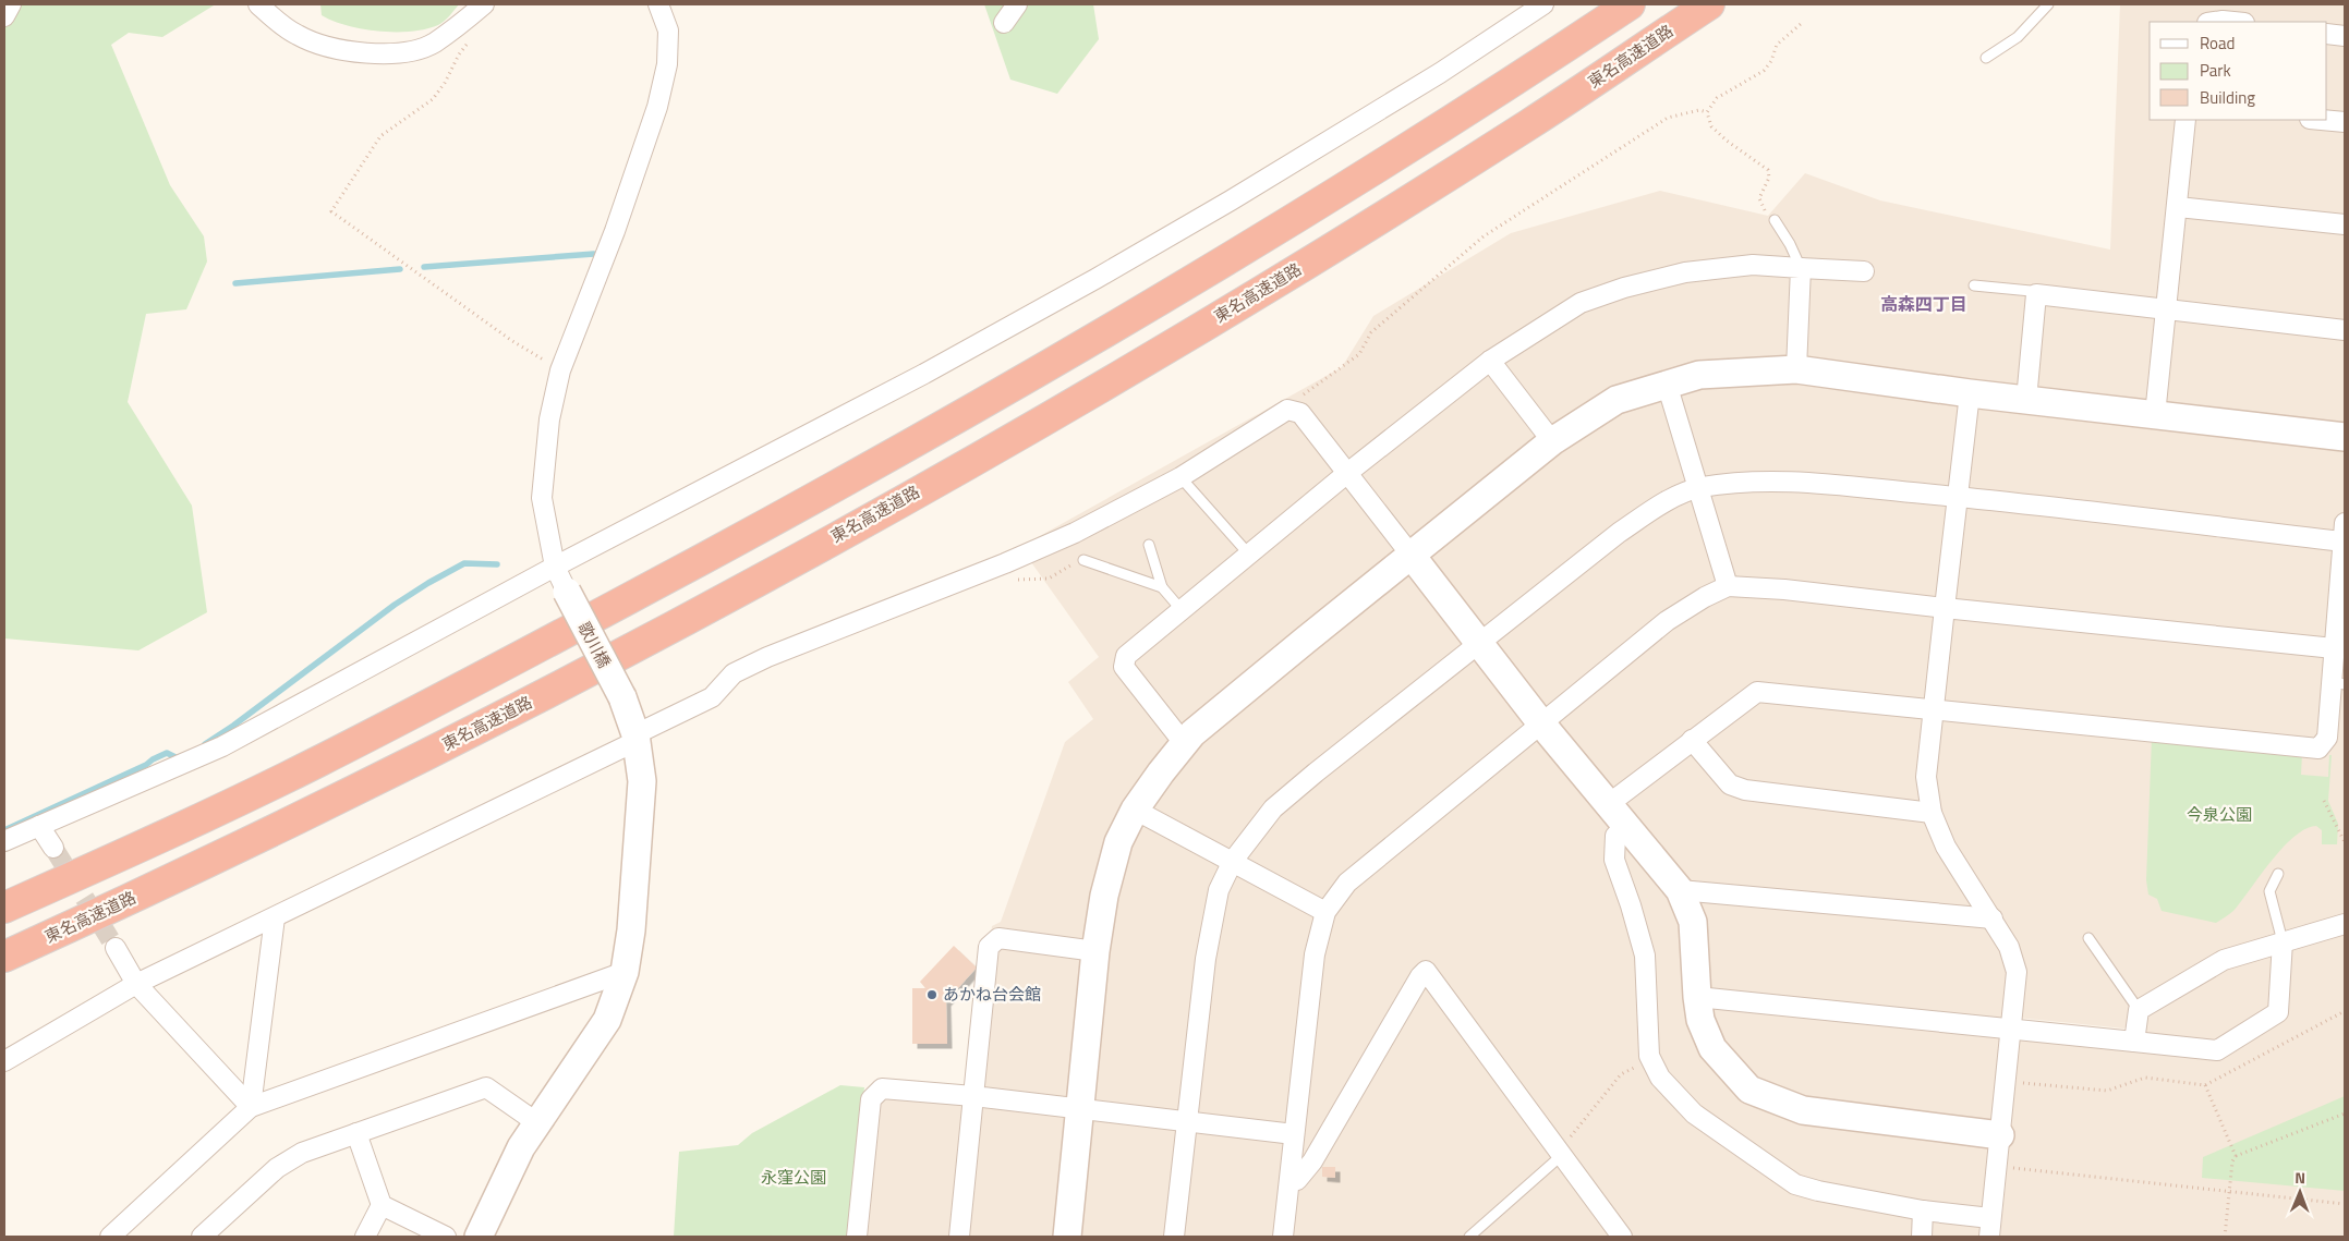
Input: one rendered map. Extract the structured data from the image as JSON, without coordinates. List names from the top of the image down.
{
  "streets": {
    "highway": ["東名高速道路"],
    "street": ["歌川橋"]
  },
  "districts": ["高森四丁目"],
  "parks": ["今泉公園", "永窪公園"],
  "places": ["あかね台会館"],
  "legend": ["Road", "Park", "Building"],
  "north": "top"
}
